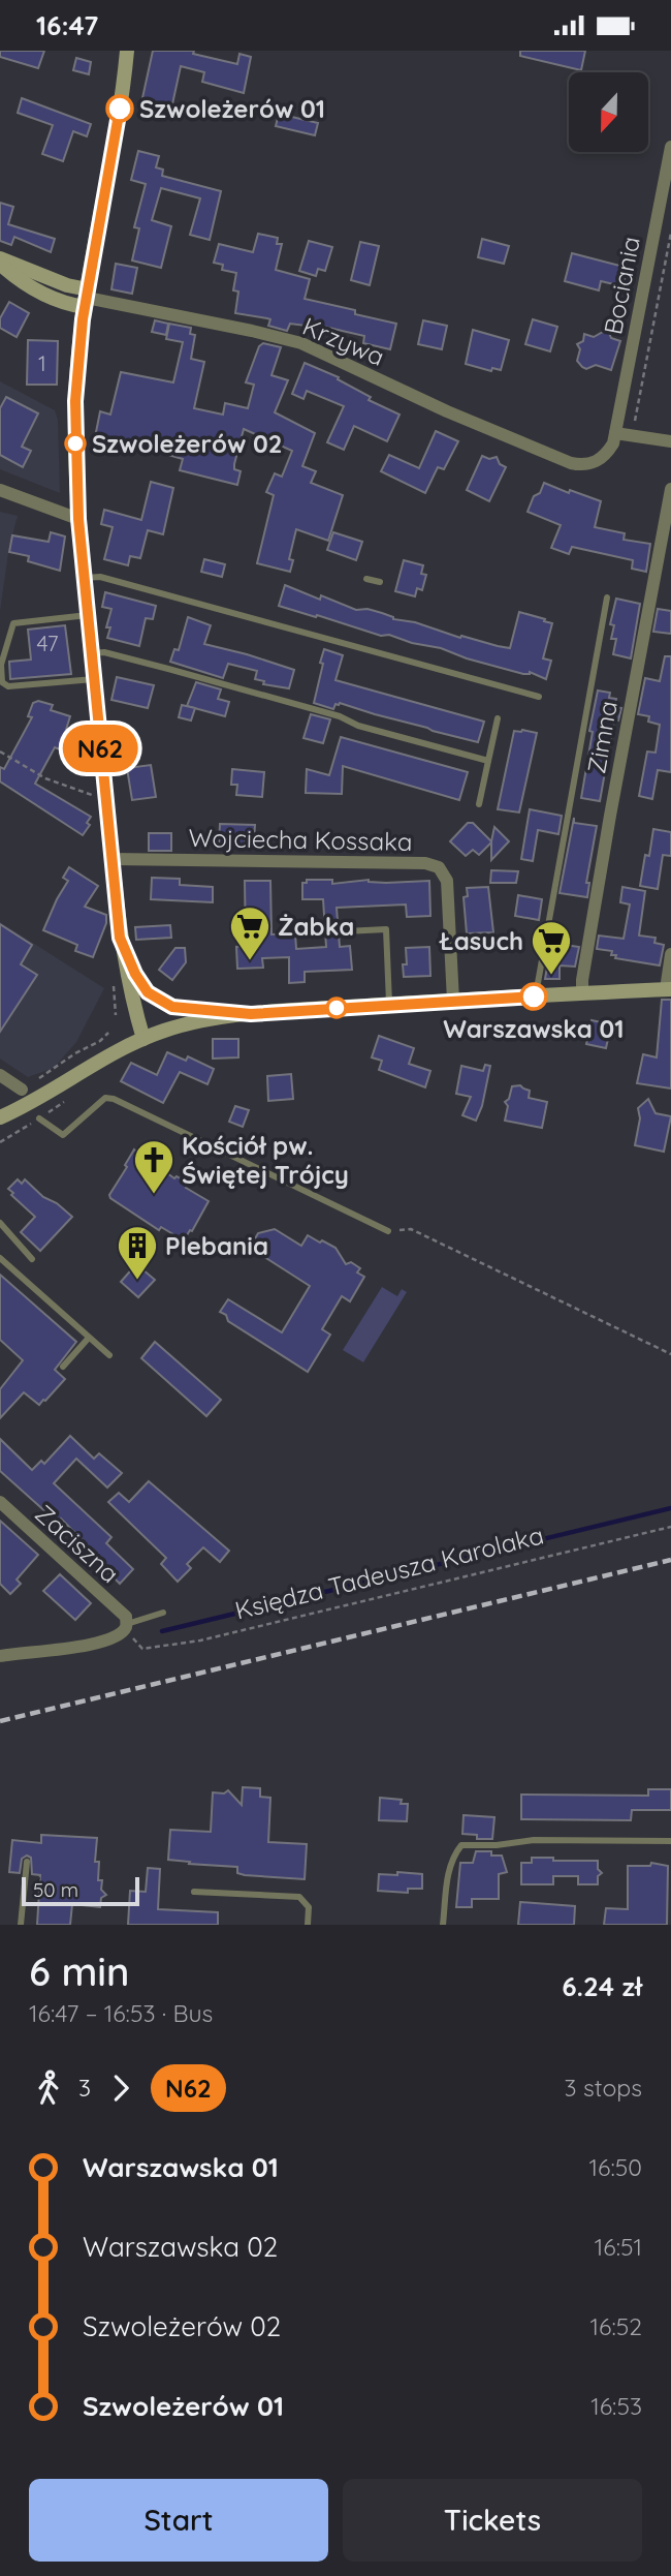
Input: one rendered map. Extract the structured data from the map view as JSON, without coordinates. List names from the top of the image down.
{
  "streets": {
    "street": [
      "Bociania",
      "Krzywa",
      "Zimna",
      "Wojciecha Kossaka",
      "Zaciszna"
    ],
    "path": ["Księdza Tadeusza Karolaka"]
  },
  "crossings": [
    ["Bociania", "Krzywa"],
    ["Zaciszna", "Księdza Tadeusza Karolaka"]
  ],
  "places": {
    "other": ["Szwoleżerów 01", "Szwoleżerów 02", "Warszawska 01"],
    "supermarket": ["Żabka", "Łasuch"],
    "church": ["Kościół pw. Świętej Trójcy"],
    "building": ["Plebania"]
  },
  "lines": ["bus line N62"],
  "house_numbers": ["1", "47"],
  "scale_bar": "50 m",
  "north": "bottom",
  "page": {
    "status": "16:47",
    "on_map": "N62",
    "scale": "50 m",
    "heading": ["6 min", "16:47 – 16:53 · Bus", "6.24 zł"],
    "legs": ["3", "N62", "3 stops"],
    "list": [
      {
        "name": "Warszawska 01",
        "value": "16:50"
      },
      {
        "name": "Warszawska 02",
        "value": "16:51"
      },
      {
        "name": "Szwoleżerów 02",
        "value": "16:52"
      },
      {
        "name": "Szwoleżerów 01",
        "value": "16:53"
      }
    ],
    "buttons": ["Start", "Tickets"]
  }
}
